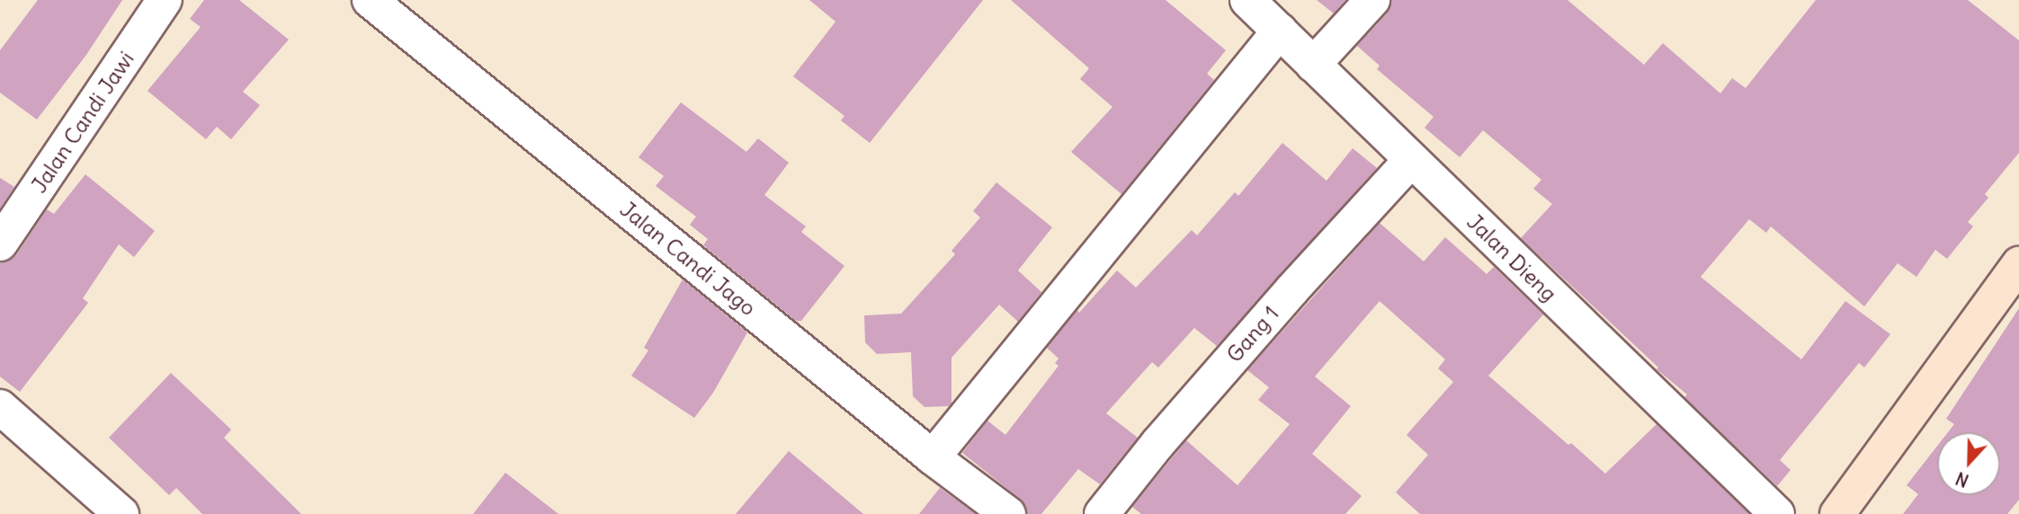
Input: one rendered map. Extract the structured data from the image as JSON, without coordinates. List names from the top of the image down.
{
  "streets": {
    "street": [
      "Jalan Candi Jawi",
      "Jalan Dieng",
      "Jalan Candi Jago",
      "Gang 1"
    ]
  },
  "crossings": [
    ["Jalan Dieng", "Gang 1"]
  ],
  "north": "bottom"
}
